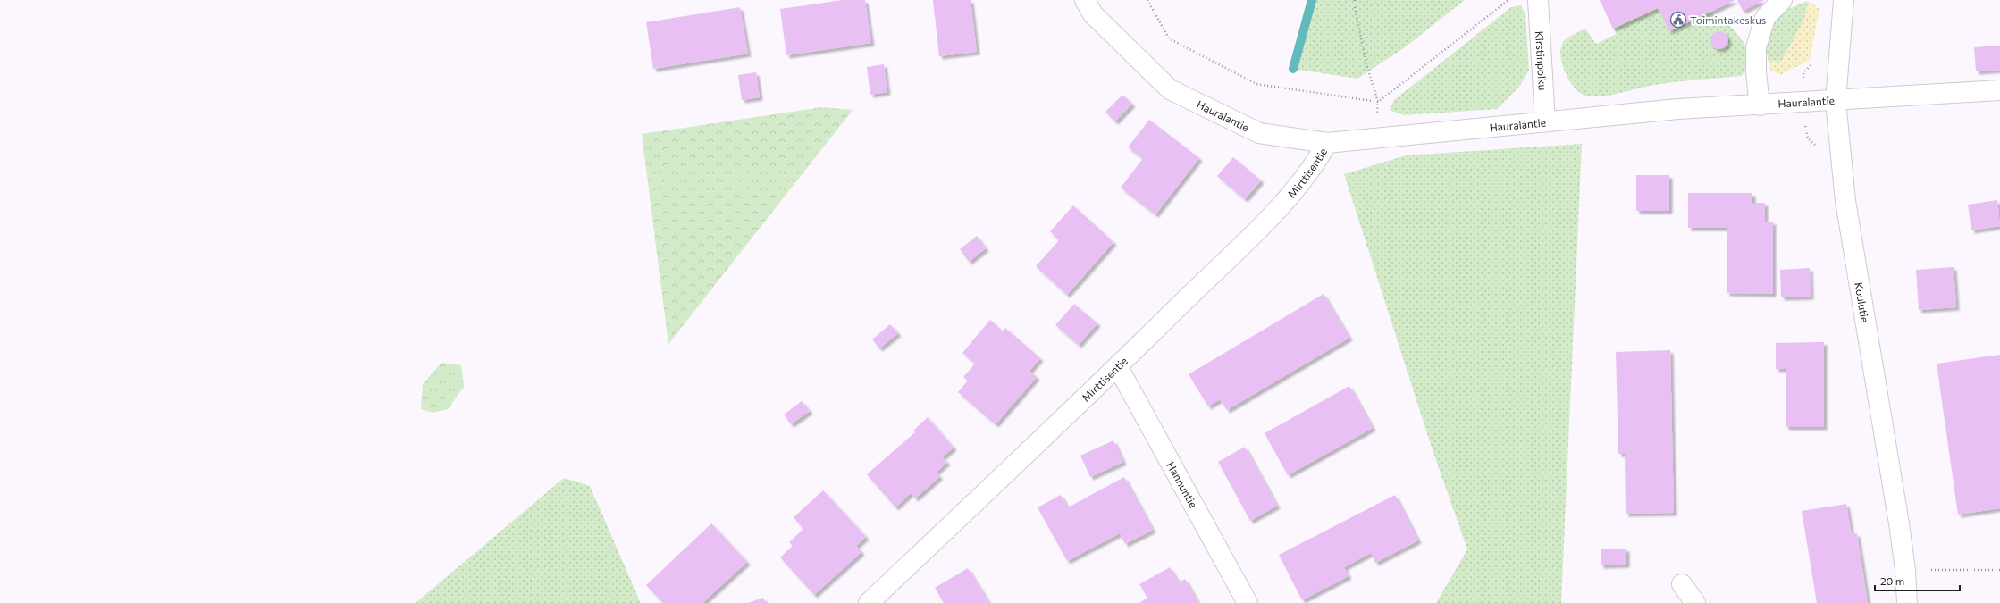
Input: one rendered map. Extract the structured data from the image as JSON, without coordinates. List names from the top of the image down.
{
  "streets": {
    "street": [
      "Kirstinpolku",
      "Hauralantie",
      "Mirttisentie",
      "Koulutie",
      "Hannuntie"
    ]
  },
  "crossings": [
    ["Kirstinpolku", "Hauralantie"],
    ["Hauralantie", "Mirttisentie"],
    ["Hauralantie", "Koulutie"],
    ["Mirttisentie", "Hannuntie"]
  ],
  "places": {
    "public building": ["Toimintakeskus"]
  },
  "scale_bar": "20 m"
}
